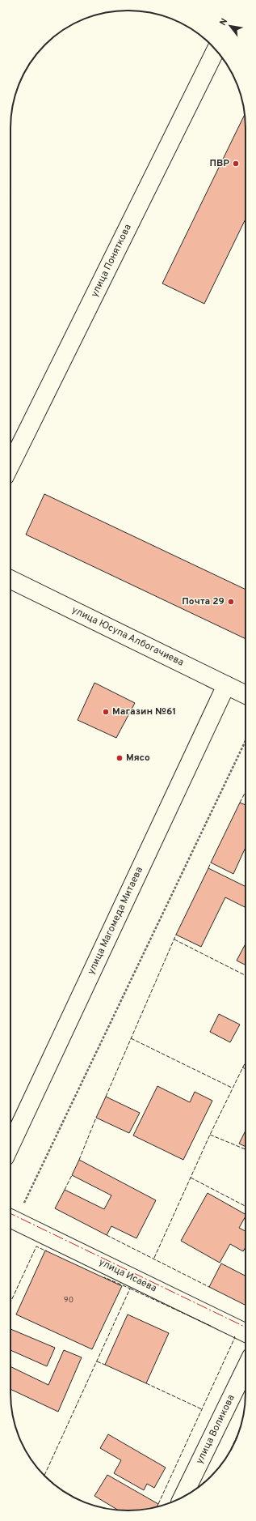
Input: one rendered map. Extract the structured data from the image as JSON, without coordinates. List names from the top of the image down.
{
  "streets": {
    "street": [
      "улица Поняткова",
      "улица Юсупа Албогачиева",
      "улица Магомеда Митаева",
      "улица Исаева",
      "улица Воликова"
    ]
  },
  "crossings": [
    ["улица Юсупа Албогачиева", "улица Магомеда Митаева"]
  ],
  "places": [
    "ПВР",
    "Почта 29",
    "Магазин №61",
    "Мясо"
  ],
  "house_numbers": ["90"],
  "north": "top left"
}
